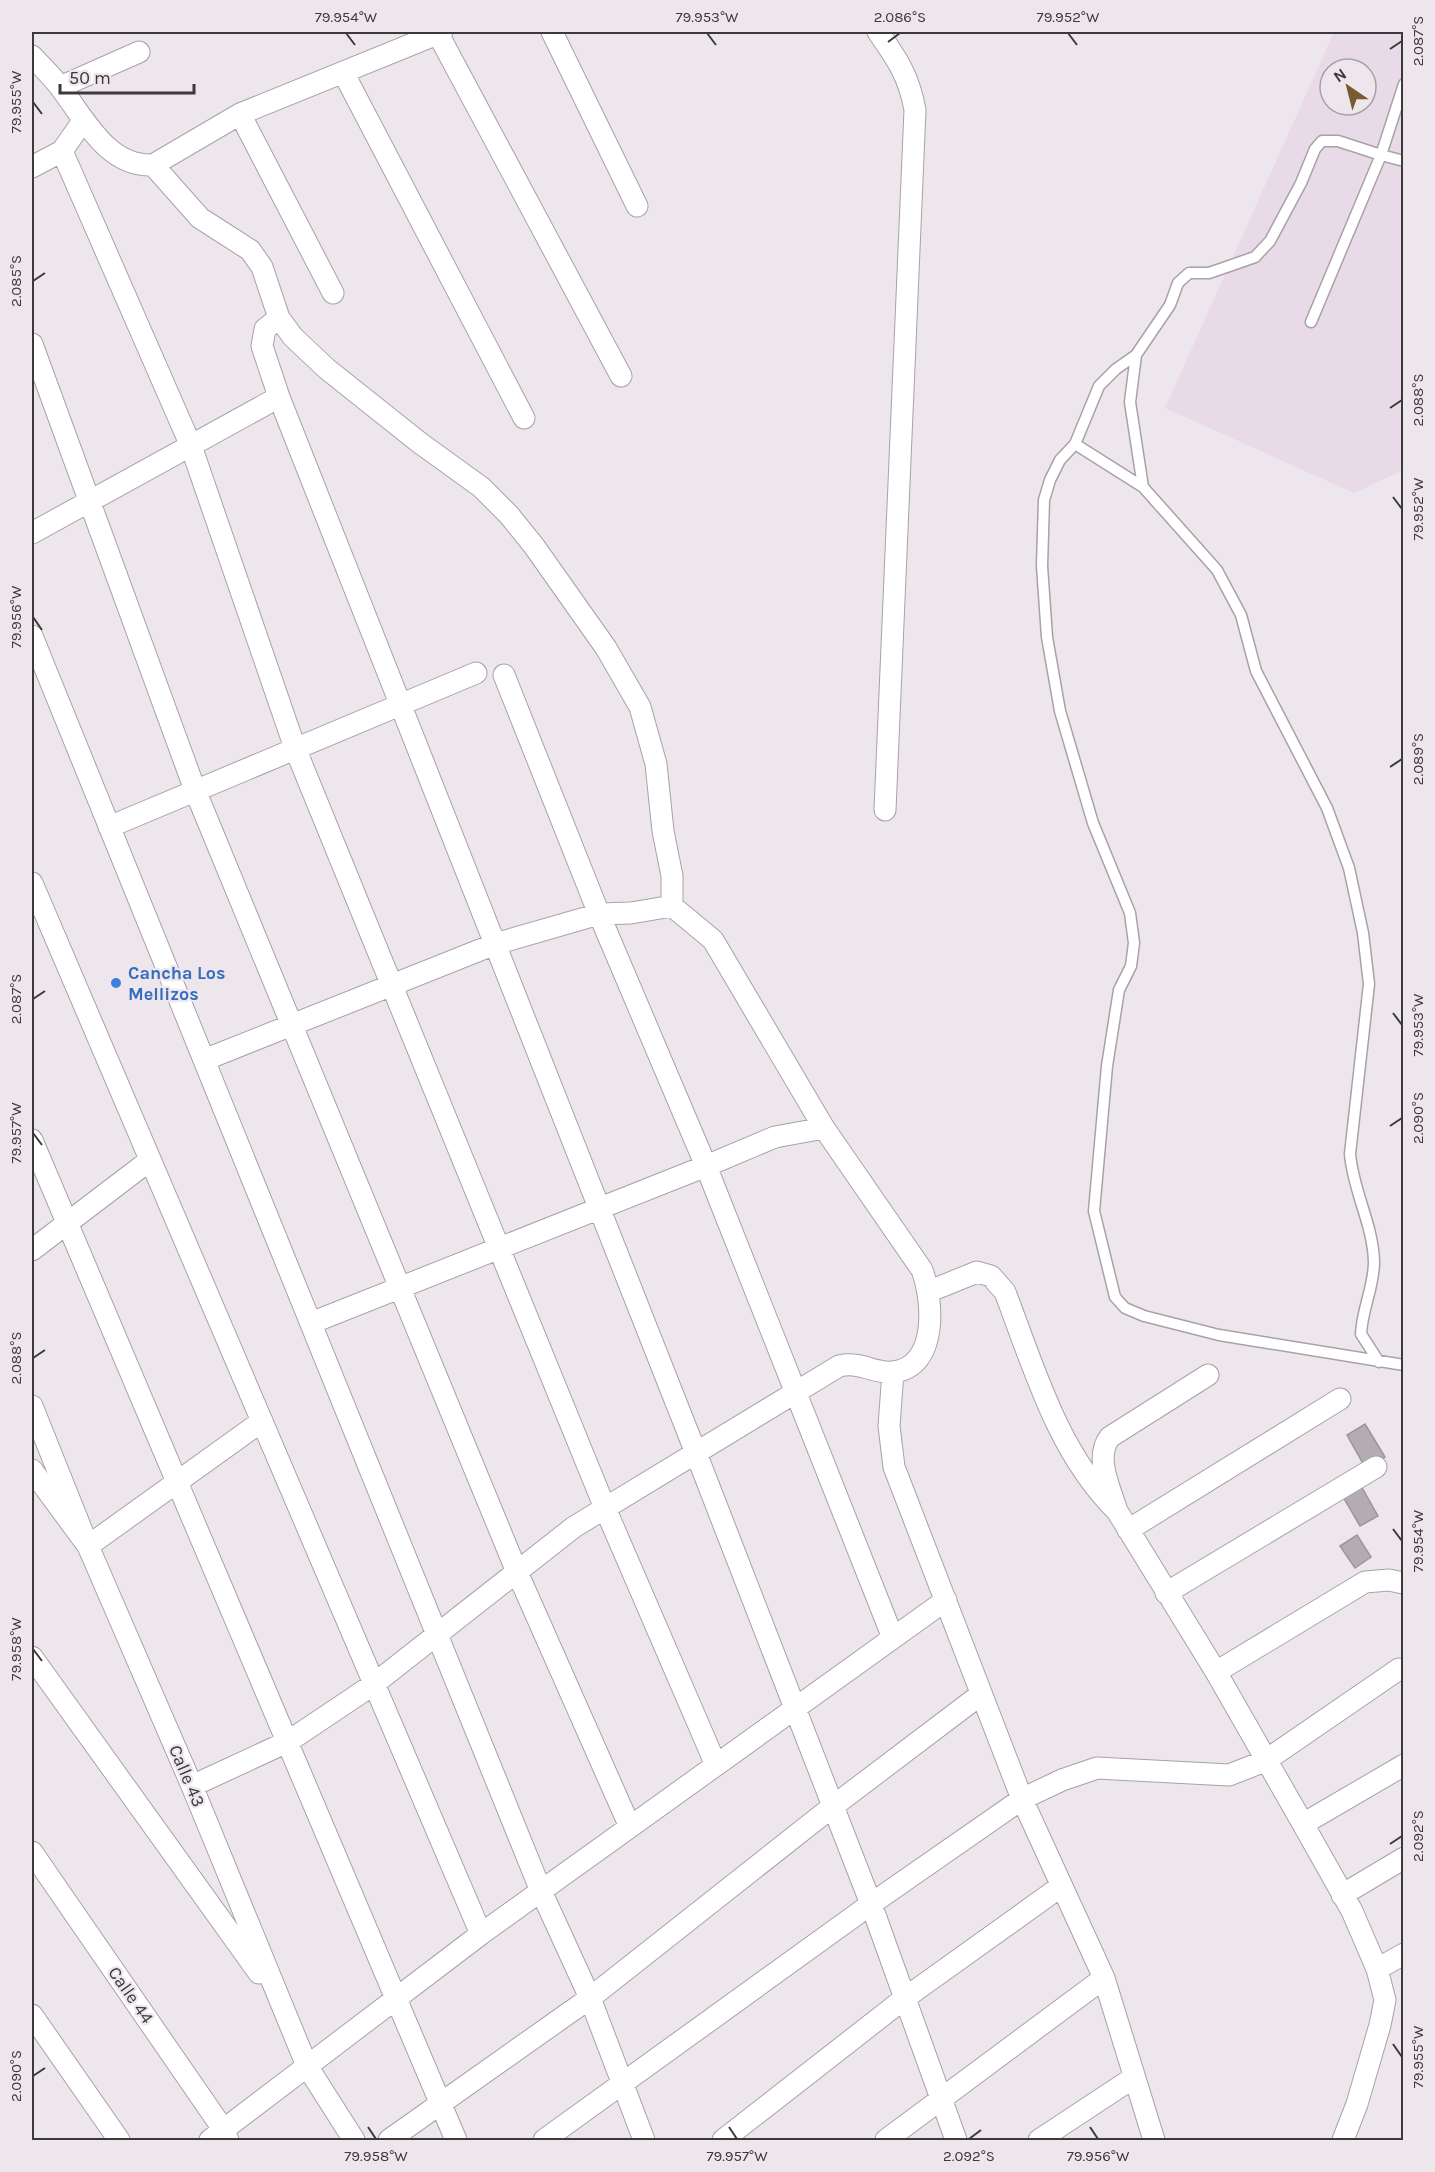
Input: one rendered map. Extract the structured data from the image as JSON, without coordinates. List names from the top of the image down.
{
  "streets": {
    "street": ["Calle 43", "Calle 44"]
  },
  "places": ["Cancha Los Mellizos"],
  "scale_bar": "50 m",
  "north": "top left",
  "coordinates": [
    "79.954°W",
    "79.953°W",
    "2.086°S",
    "79.952°W",
    "2.087°S",
    "79.955°W",
    "2.085°S",
    "2.088°S",
    "79.956°W",
    "2.089°S",
    "2.090°S",
    "79.957°W",
    "79.958°W",
    "2.092°S"
  ]
}
